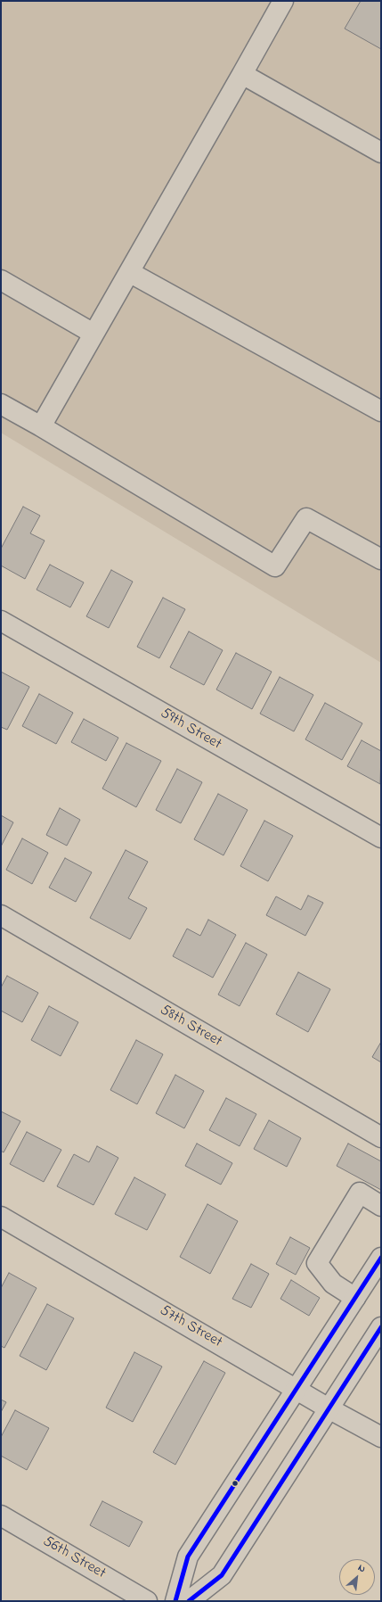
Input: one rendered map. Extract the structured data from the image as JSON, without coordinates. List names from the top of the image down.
{
  "streets": {
    "street": [
      "59th Street",
      "58th Street",
      "57th Street",
      "56th Street"
    ]
  },
  "north": "top right"
}
